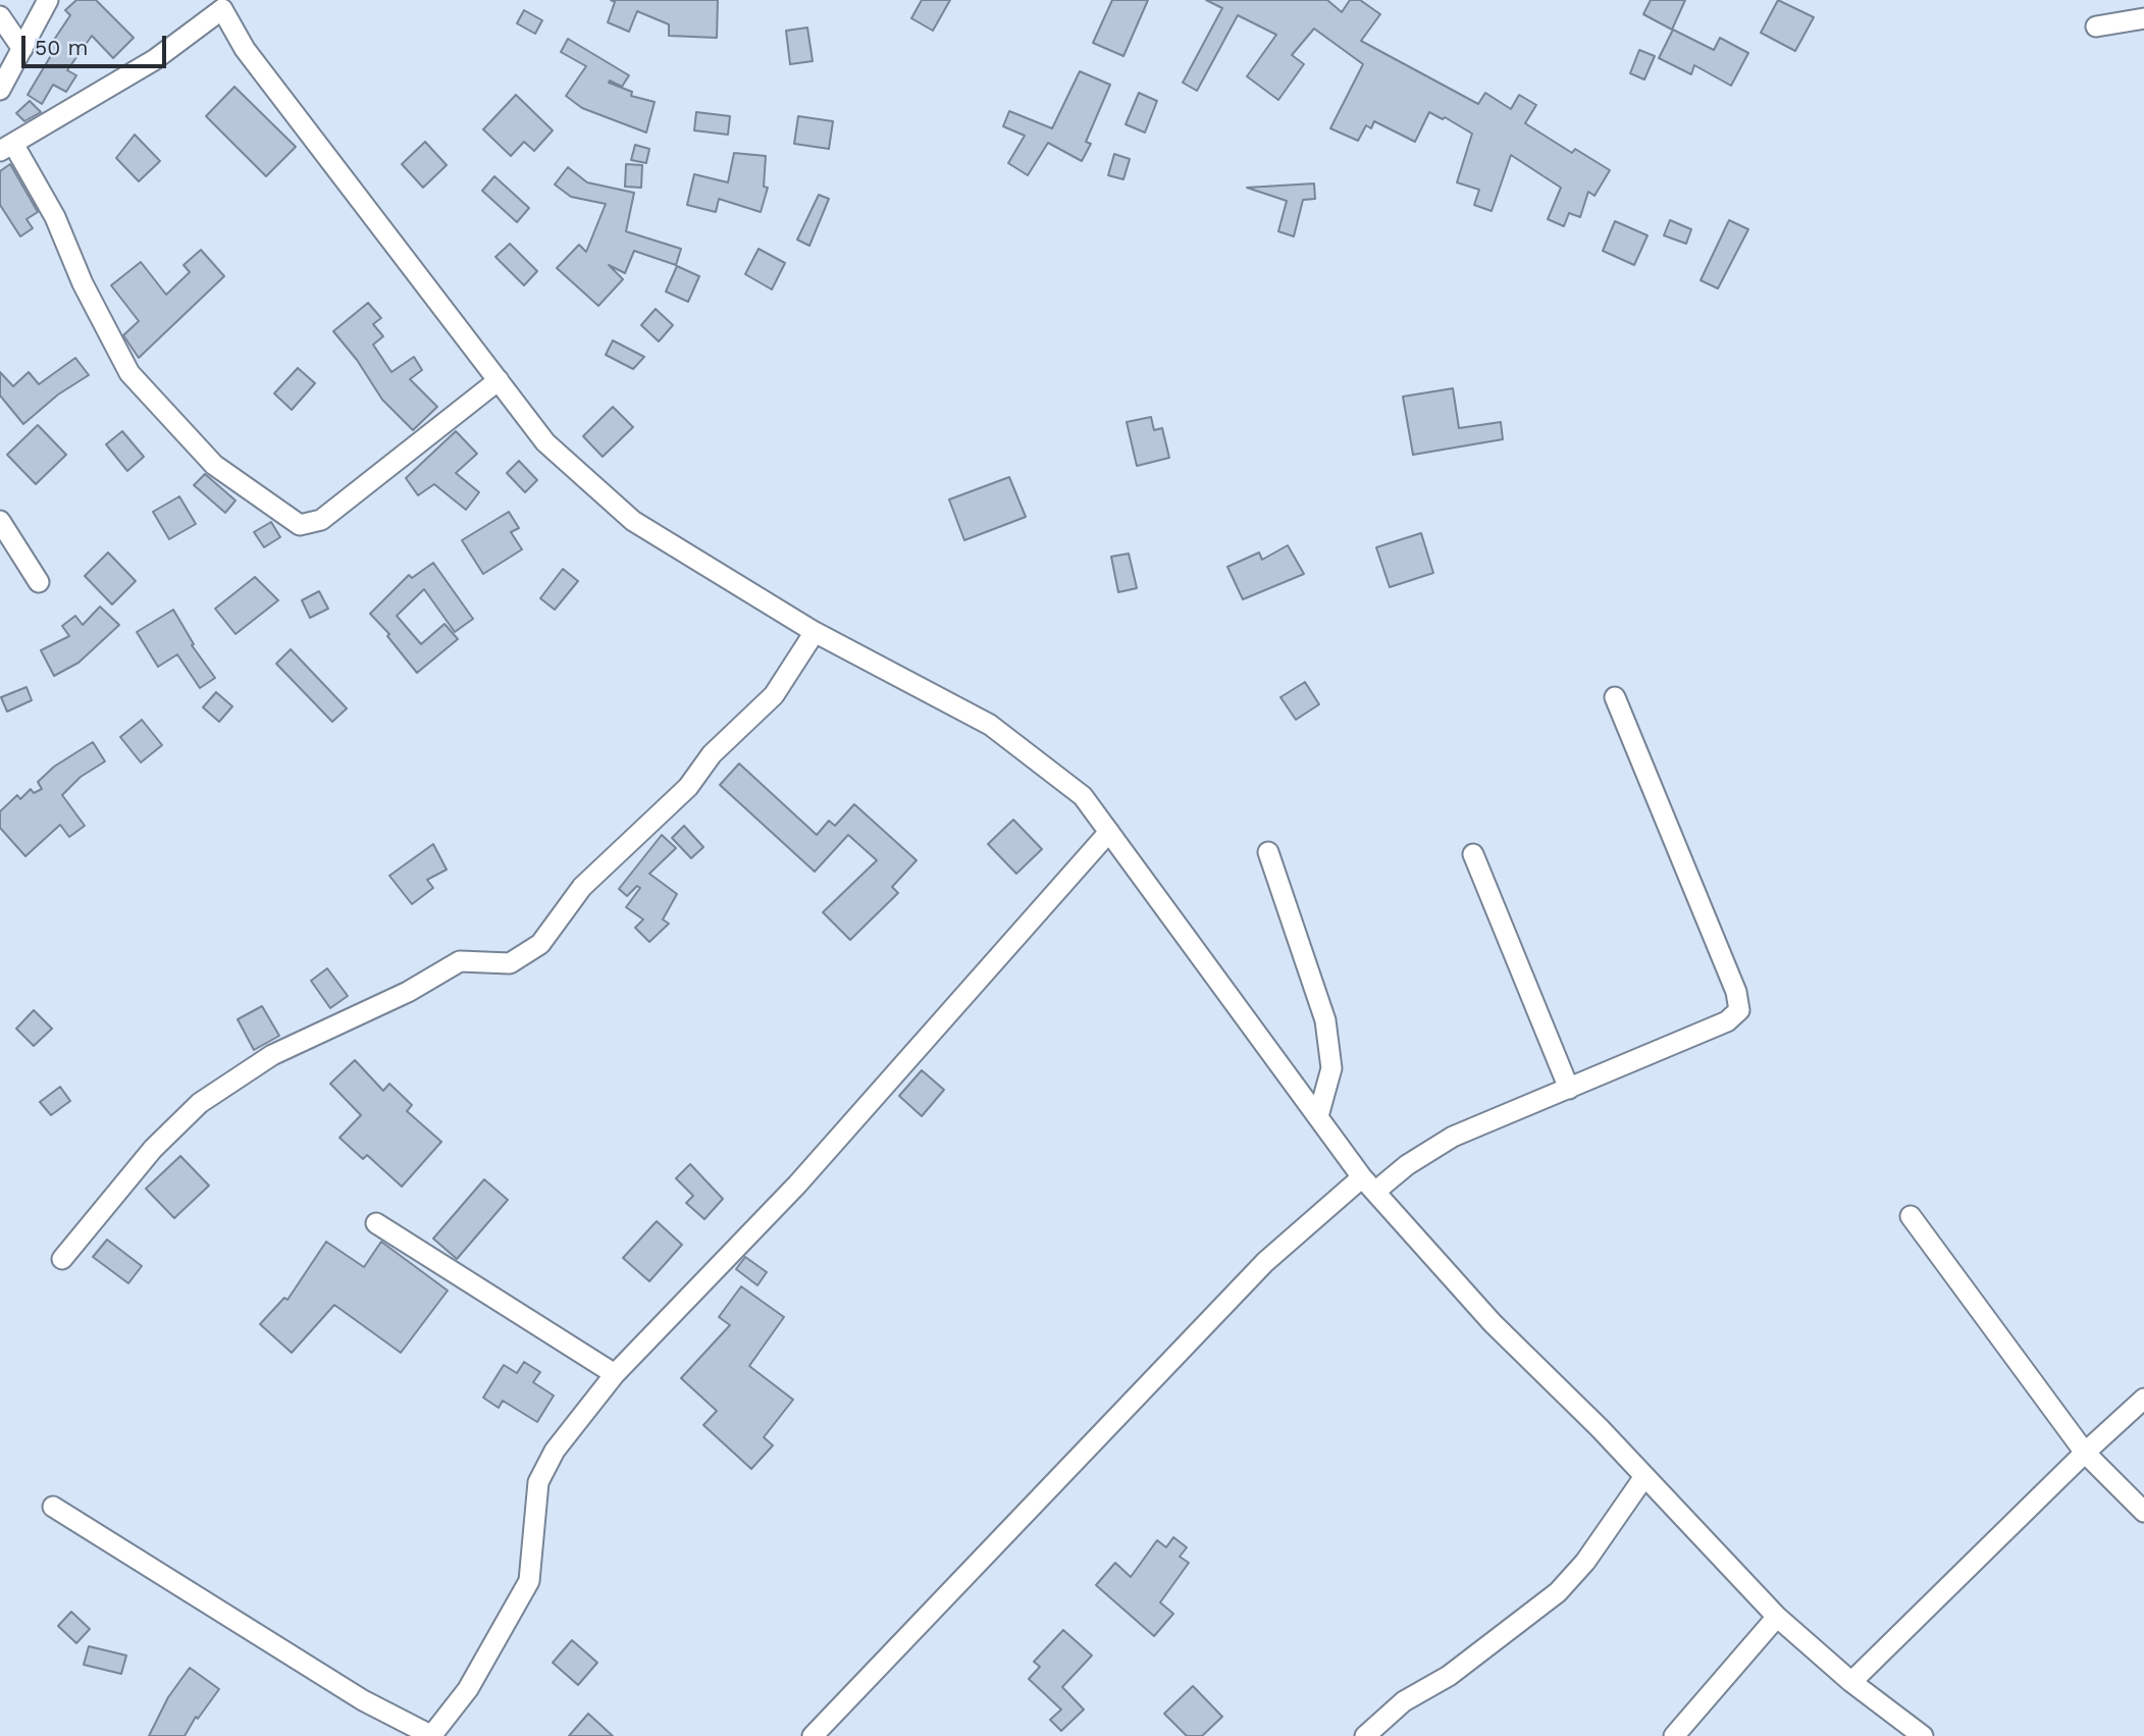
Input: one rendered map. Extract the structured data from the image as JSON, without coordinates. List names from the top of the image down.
{
  "scale_bar": "50 m"
}
